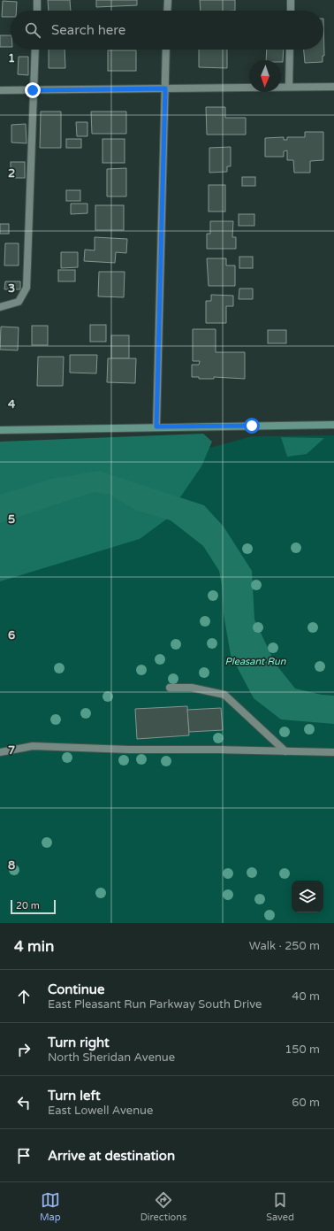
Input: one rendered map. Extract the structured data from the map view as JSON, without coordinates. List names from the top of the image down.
{
  "water": ["Pleasant Run"],
  "scale_bar": "20 m",
  "north": "bottom",
  "page": {
    "search": "Search here",
    "scale": "20 m",
    "heading": ["4 min", "Walk · 250 m"],
    "list": [
      ["Continue", "East Pleasant Run Parkway South Drive", "40 m"],
      ["Turn right", "North Sheridan Avenue", "150 m"],
      ["Turn left", "East Lowell Avenue", "60 m"],
      "Arrive at destination"
    ],
    "nav": ["Map", "Directions", "Saved"]
  },
  "grid": {
    "rows": [
      "1",
      "2",
      "3",
      "4",
      "5",
      "6",
      "7",
      "8"
    ]
  }
}
